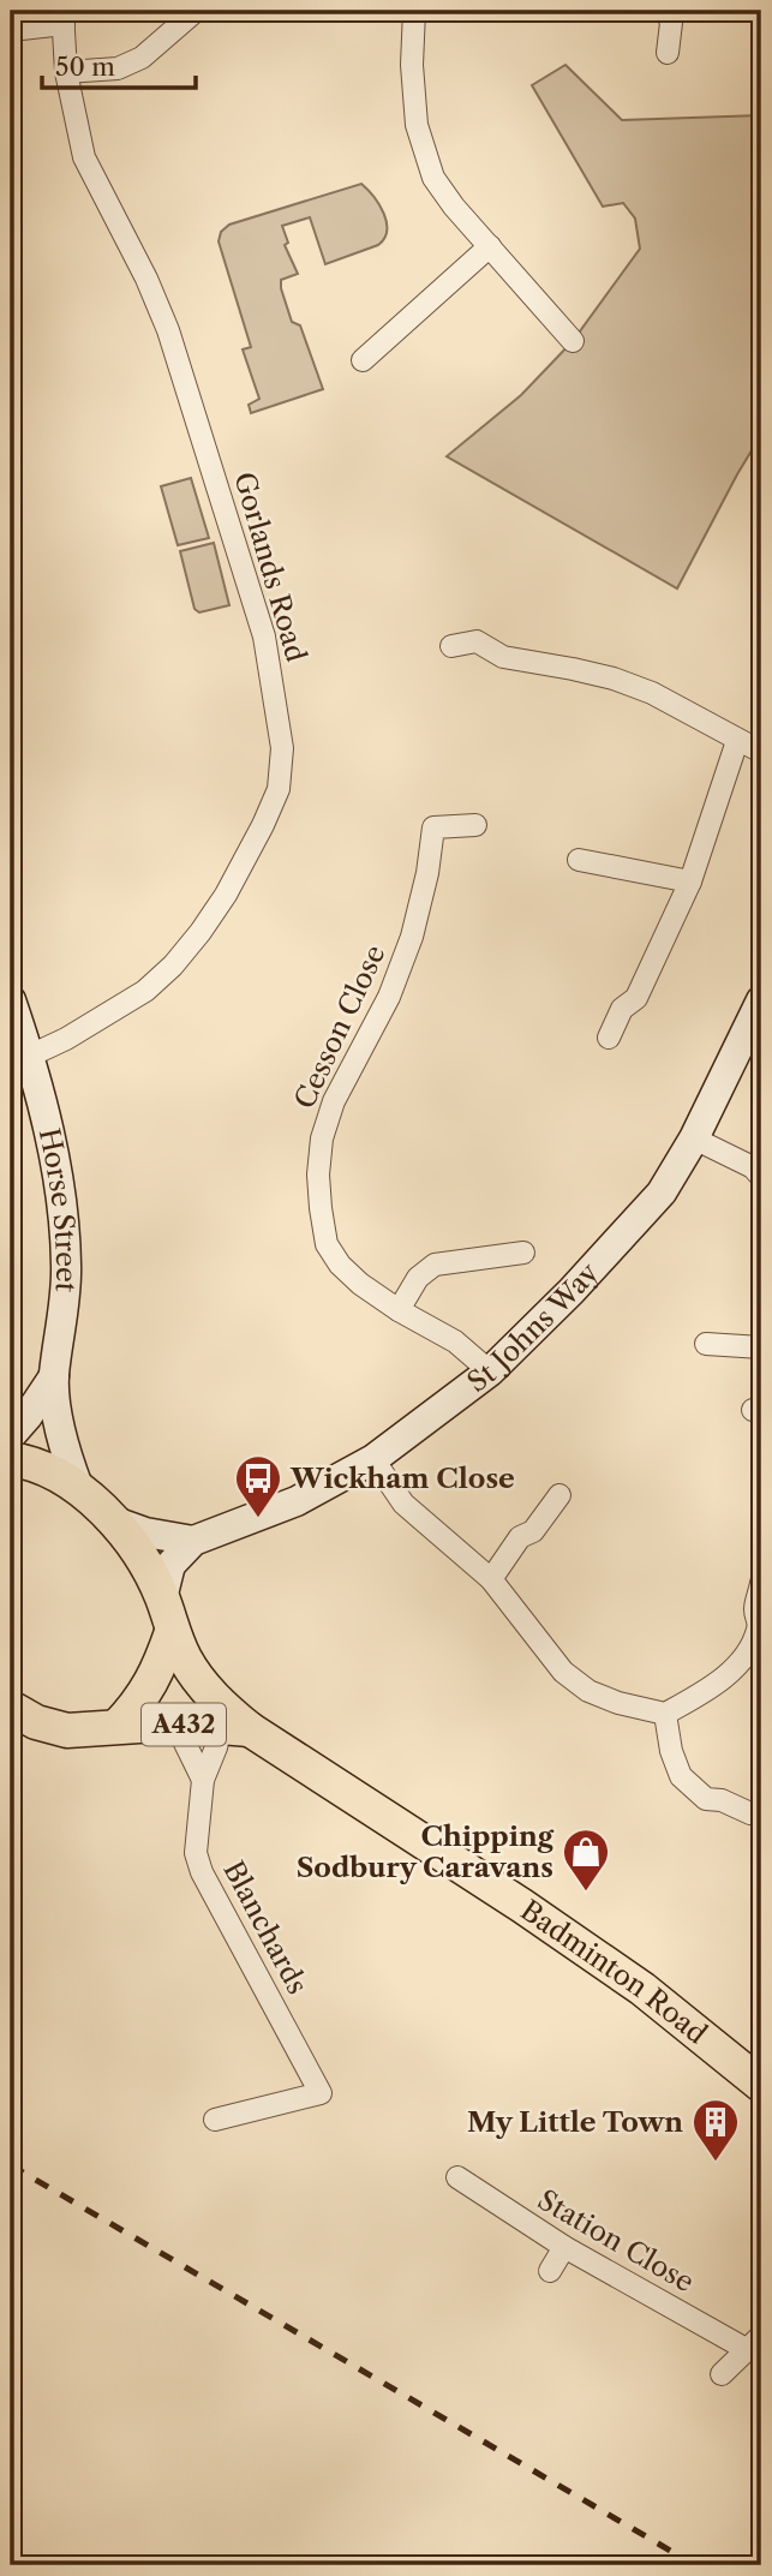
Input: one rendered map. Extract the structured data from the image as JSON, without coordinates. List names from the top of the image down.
{
  "streets": {
    "main road": ["A432", "Badminton Road"],
    "street": [
      "Gorlands Road",
      "Cesson Close",
      "Horse Street",
      "St Johns Way",
      "Blanchards",
      "Station Close"
    ]
  },
  "crossings": [
    ["Gorlands Road", "Horse Street"],
    ["Cesson Close", "St Johns Way"],
    ["Horse Street", "A432"],
    ["St Johns Way", "A432"],
    ["A432", "Badminton Road"],
    ["Blanchards", "Badminton Road"]
  ],
  "places": {
    "bus stop": ["Wickham Close"],
    "shop": ["Chipping Sodbury Caravans"],
    "building": ["My Little Town"]
  },
  "scale_bar": "50 m"
}
